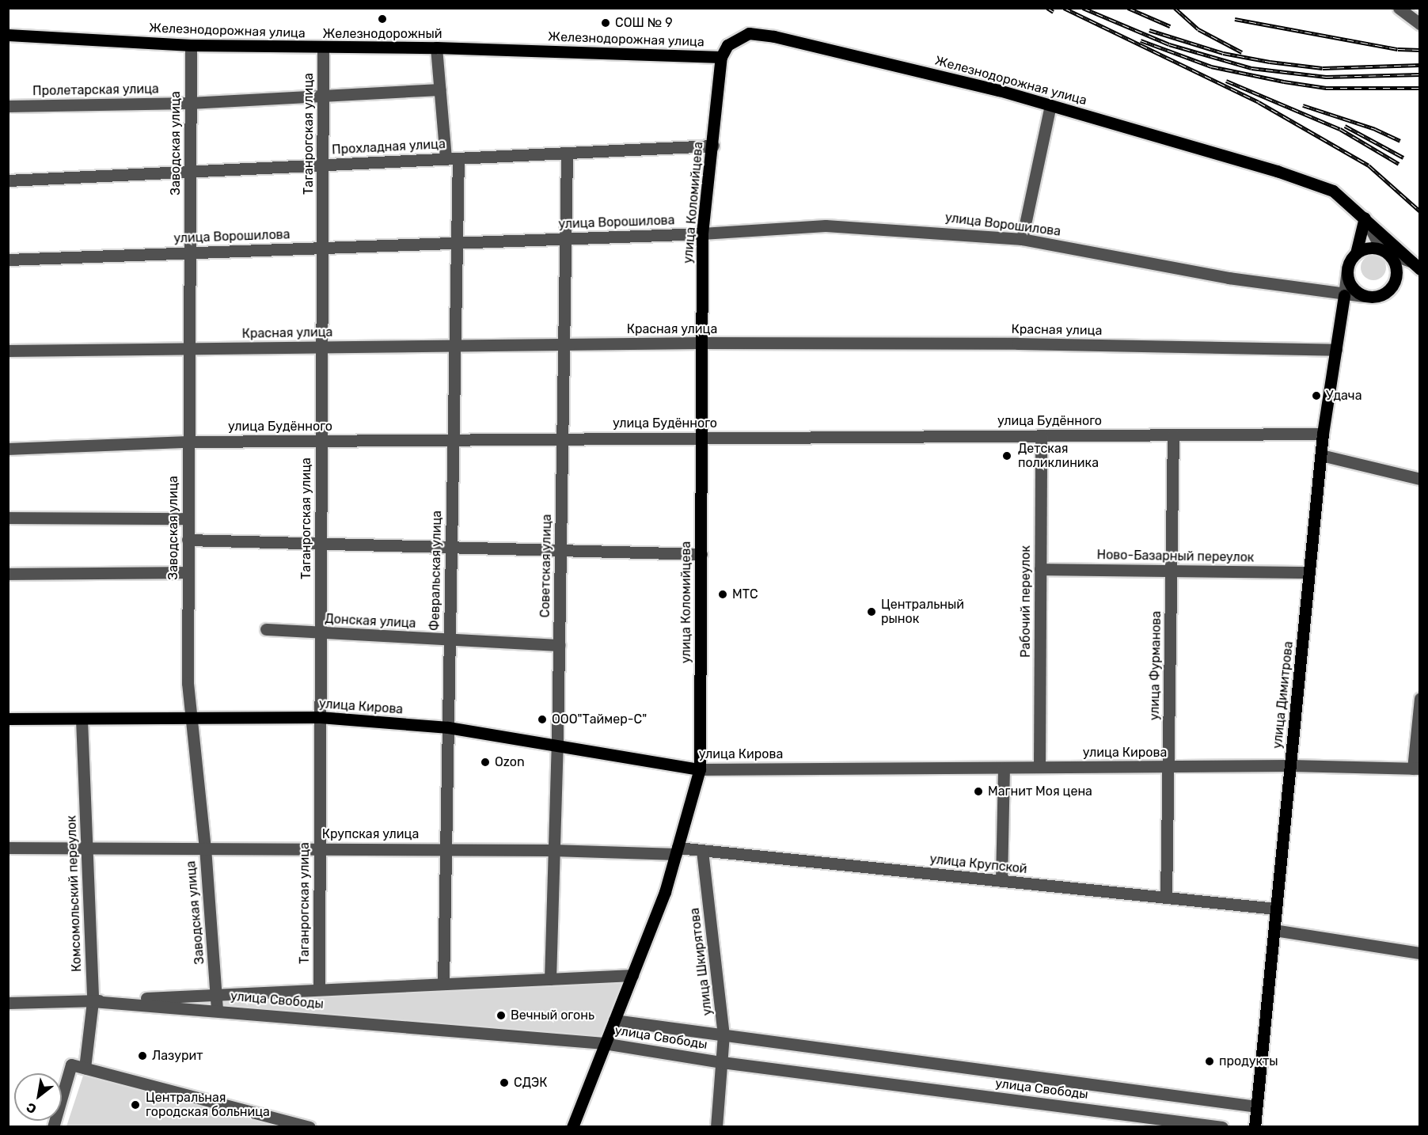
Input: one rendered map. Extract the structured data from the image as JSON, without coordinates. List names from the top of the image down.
{
  "streets": {
    "main road": [
      "Железнодорожная улица",
      "улица Коломийцева",
      "улица Димитрова",
      "улица Кирова"
    ],
    "street": [
      "Пролетарская улица",
      "Таганрогская улица",
      "Заводская улица",
      "Прохладная улица",
      "улица Ворошилова",
      "Красная улица",
      "улица Будённого",
      "Ново-Базарный переулок",
      "Советская улица",
      "Февральская улица",
      "Рабочий переулок",
      "Донская улица",
      "улица Фурманова",
      "Крупская улица",
      "улица Крупской",
      "Комсомольский переулок",
      "улица Шкирятова",
      "улица Свободы"
    ]
  },
  "crossings": [
    ["Железнодорожная улица", "Таганрогская улица"],
    ["Железнодорожная улица", "Заводская улица"],
    ["Железнодорожная улица", "улица Коломийцева"],
    ["Железнодорожная улица", "Февральская улица"],
    ["Пролетарская улица", "Таганрогская улица"],
    ["Пролетарская улица", "Заводская улица"],
    ["Пролетарская улица", "Февральская улица"],
    ["Таганрогская улица", "Прохладная улица"],
    ["Таганрогская улица", "улица Ворошилова"],
    ["Таганрогская улица", "Красная улица"],
    ["Таганрогская улица", "улица Будённого"],
    ["Таганрогская улица", "Донская улица"],
    ["Таганрогская улица", "улица Кирова"],
    ["Таганрогская улица", "Крупская улица"],
    ["Таганрогская улица", "улица Свободы"],
    ["Заводская улица", "Прохладная улица"],
    ["Заводская улица", "улица Ворошилова"],
    ["Заводская улица", "Красная улица"],
    ["Заводская улица", "улица Будённого"],
    ["Заводская улица", "улица Кирова"],
    ["Заводская улица", "Крупская улица"],
    ["Заводская улица", "улица Свободы"],
    ["Прохладная улица", "улица Коломийцева"],
    ["Прохладная улица", "Советская улица"],
    ["Прохладная улица", "Февральская улица"],
    ["улица Коломийцева", "улица Ворошилова"],
    ["улица Коломийцева", "Красная улица"],
    ["улица Коломийцева", "улица Будённого"],
    ["улица Коломийцева", "улица Кирова"],
    ["улица Коломийцева", "Крупская улица"],
    ["улица Коломийцева", "улица Крупской"],
    ["улица Коломийцева", "улица Свободы"],
    ["улица Ворошилова", "Советская улица"],
    ["улица Ворошилова", "Февральская улица"],
    ["улица Ворошилова", "улица Димитрова"],
    ["Красная улица", "Советская улица"],
    ["Красная улица", "Февральская улица"],
    ["Красная улица", "улица Димитрова"],
    ["улица Будённого", "Советская улица"],
    ["улица Будённого", "Февральская улица"],
    ["улица Будённого", "Рабочий переулок"],
    ["улица Будённого", "улица Фурманова"],
    ["улица Будённого", "улица Димитрова"],
    ["Ново-Базарный переулок", "Рабочий переулок"],
    ["Ново-Базарный переулок", "улица Фурманова"],
    ["Ново-Базарный переулок", "улица Димитрова"],
    ["Советская улица", "Донская улица"],
    ["Советская улица", "улица Кирова"],
    ["Советская улица", "Крупская улица"],
    ["Советская улица", "улица Свободы"],
    ["Февральская улица", "Донская улица"],
    ["Февральская улица", "улица Кирова"],
    ["Февральская улица", "Крупская улица"],
    ["Февральская улица", "улица Свободы"],
    ["Рабочий переулок", "улица Кирова"],
    ["улица Фурманова", "улица Кирова"],
    ["улица Фурманова", "улица Крупской"],
    ["улица Димитрова", "улица Кирова"],
    ["улица Димитрова", "улица Крупской"],
    ["улица Димитрова", "улица Свободы"],
    ["улица Кирова", "Комсомольский переулок"],
    ["Крупская улица", "улица Крупской"],
    ["Крупская улица", "Комсомольский переулок"],
    ["улица Крупской", "улица Шкирятова"],
    ["Комсомольский переулок", "улица Свободы"],
    ["улица Шкирятова", "улица Свободы"]
  ],
  "places": [
    "Железнодорожный",
    "СОШ № 9",
    "Удача",
    "Детская поликлиника",
    "МТС",
    "Центральный рынок",
    "ООО\"Таймер-С\"",
    "Ozon",
    "Магнит Моя цена",
    "Вечный огонь",
    "Лазурит",
    "продукты",
    "СДЭК",
    "Центральная городская больница"
  ],
  "north": "bottom left"
}
